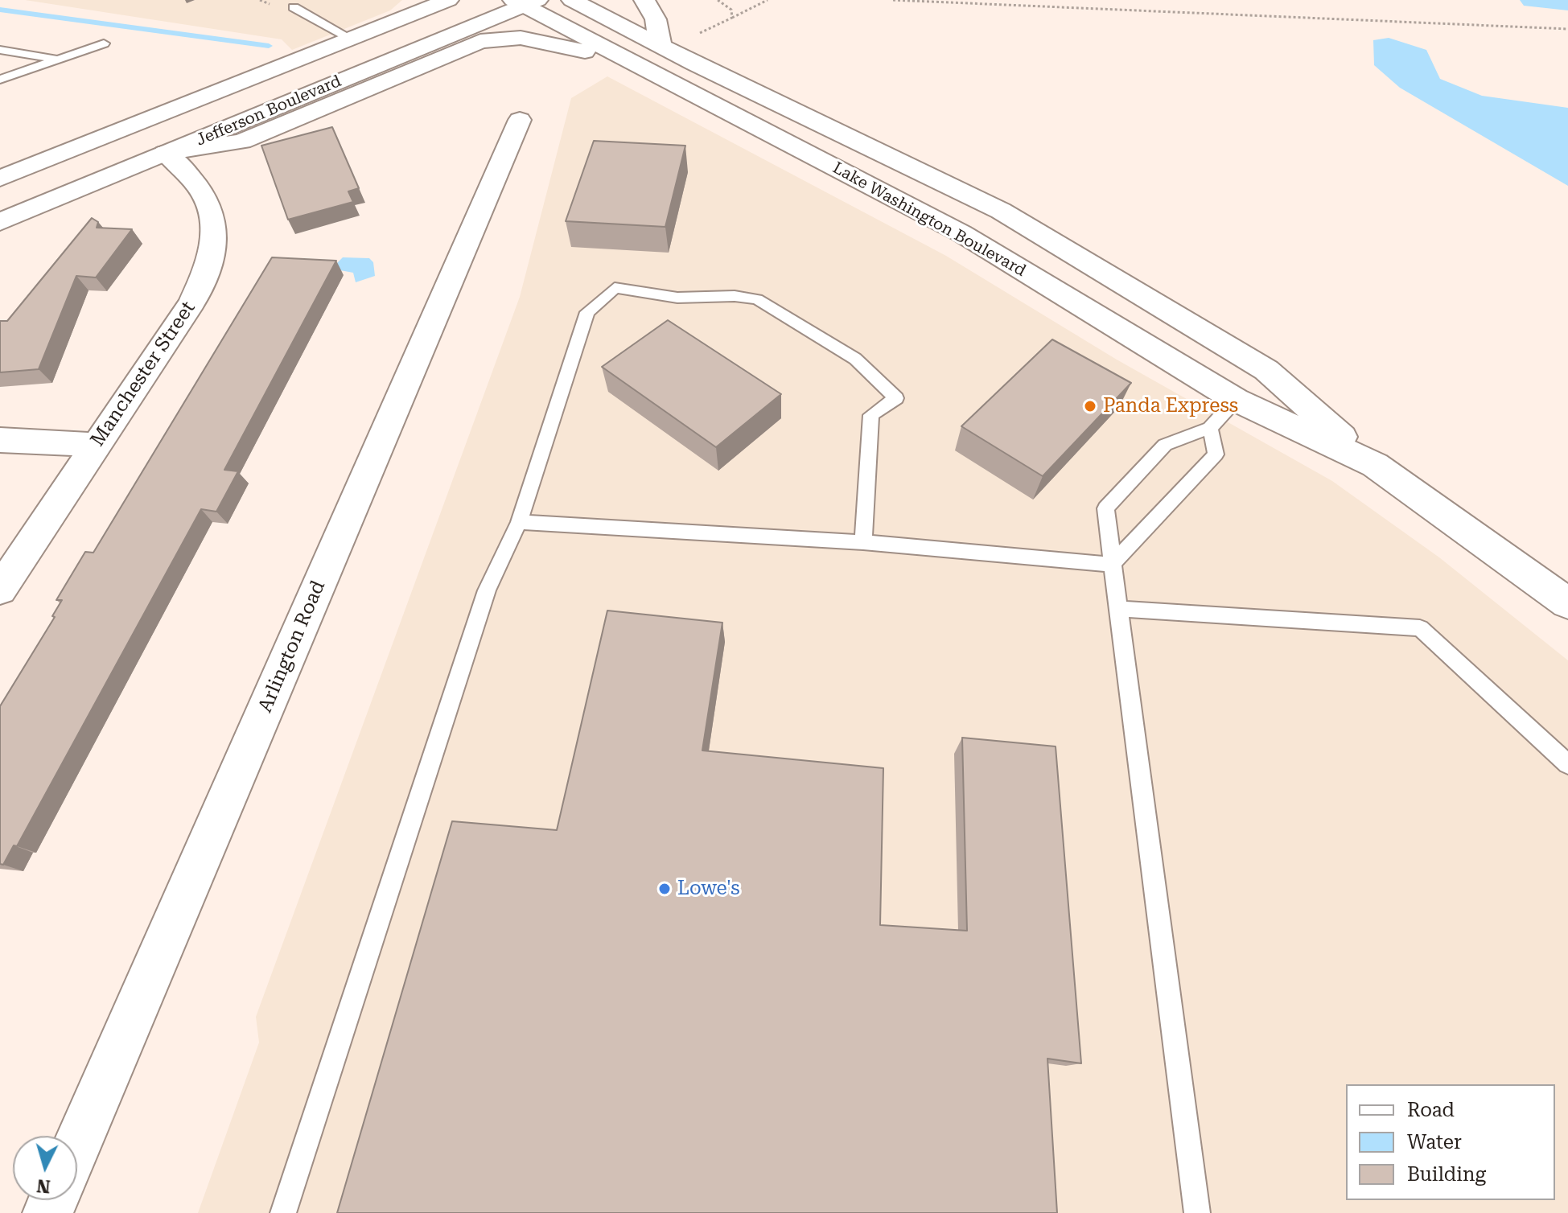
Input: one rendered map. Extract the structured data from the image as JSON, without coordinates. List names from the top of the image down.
{
  "streets": {
    "main road": [
      "Jefferson Boulevard",
      "Lake Washington Boulevard",
      "Manchester Street",
      "Arlington Road"
    ]
  },
  "crossings": [
    ["Jefferson Boulevard", "Lake Washington Boulevard"],
    ["Jefferson Boulevard", "Manchester Street"]
  ],
  "places": ["Panda Express", "Lowe's"],
  "legend": ["Road", "Water", "Building"],
  "north": "bottom"
}
